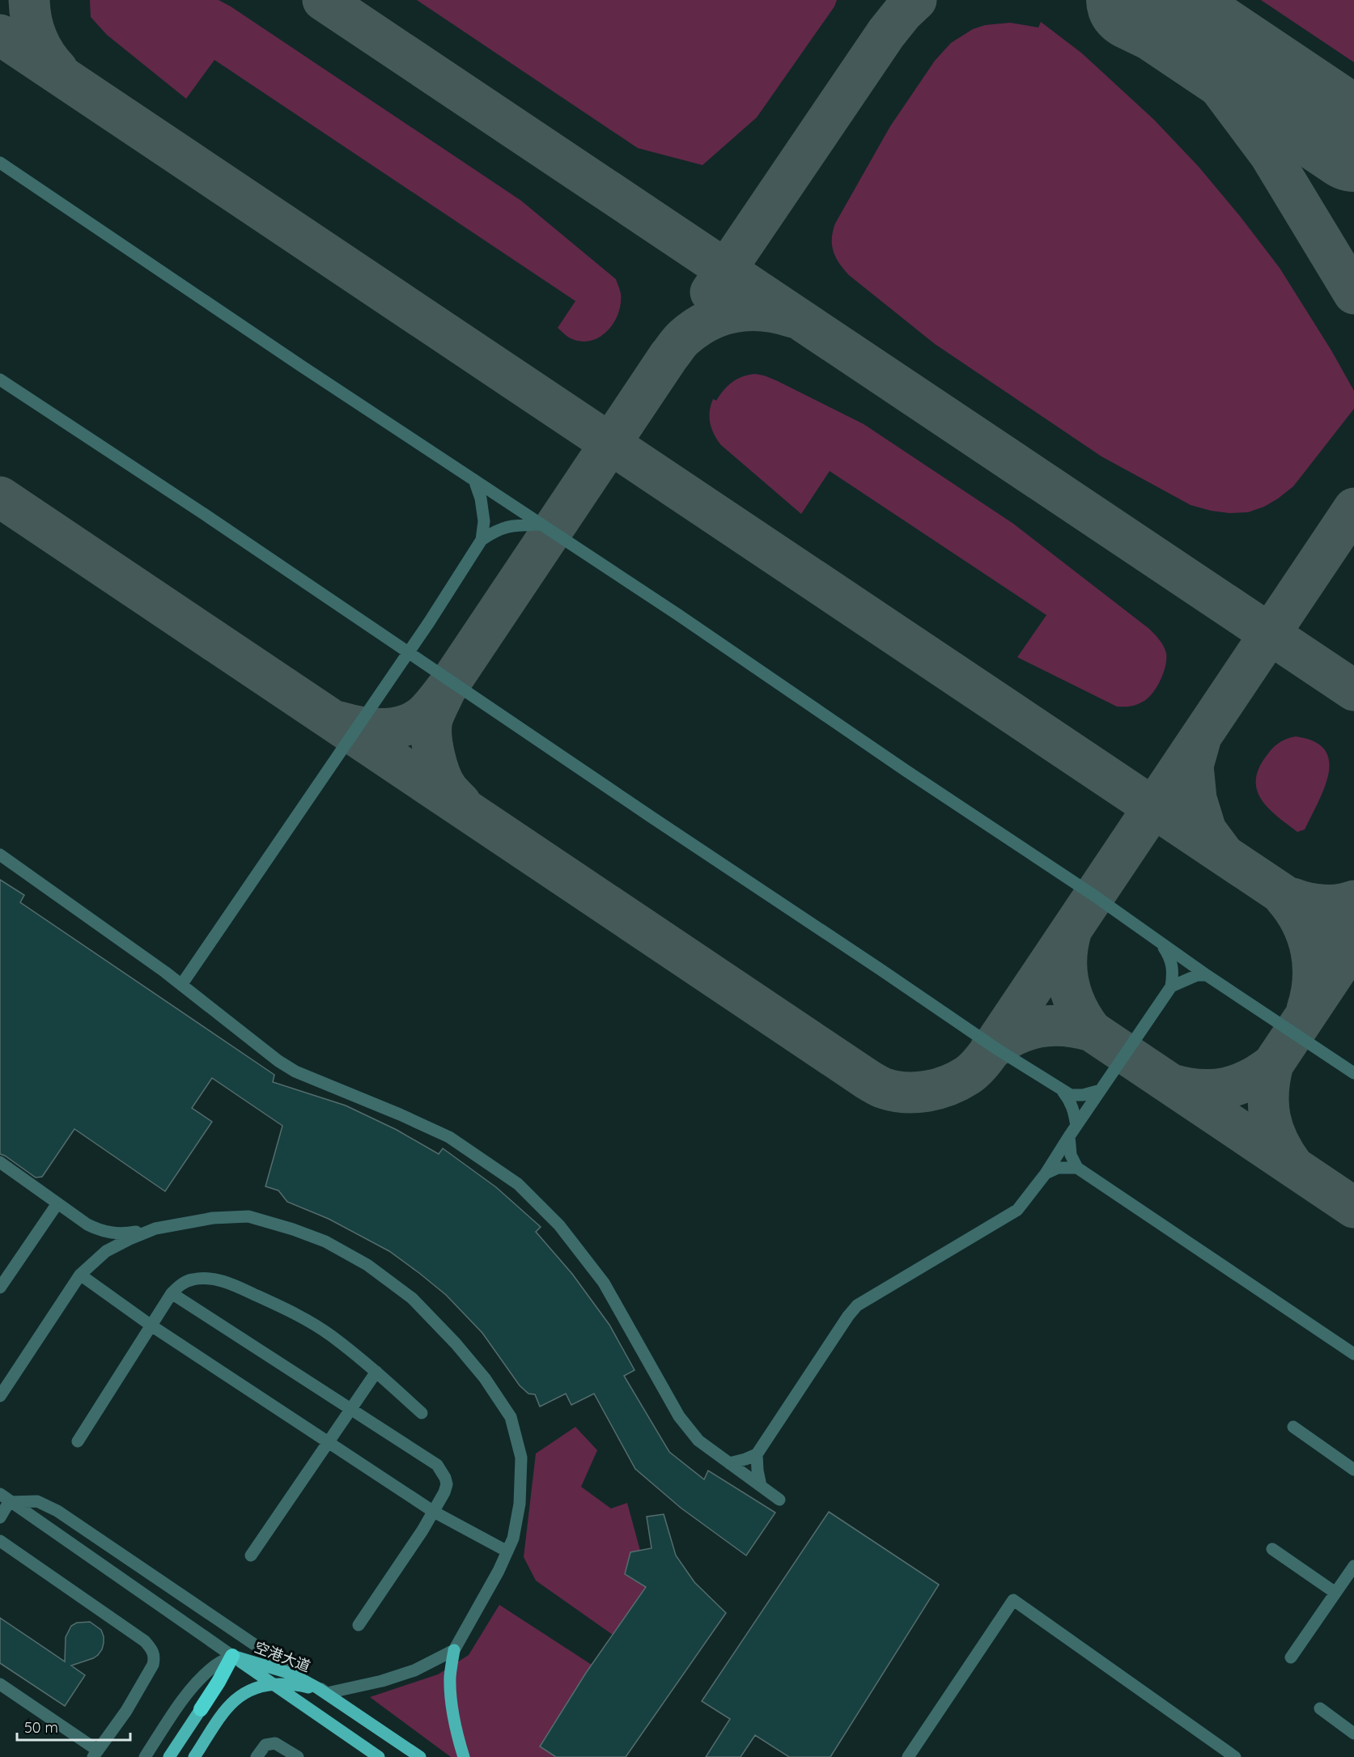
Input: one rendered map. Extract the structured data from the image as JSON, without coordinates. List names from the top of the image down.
{
  "streets": {
    "main road": ["空港大道"]
  },
  "scale_bar": "50 m"
}
